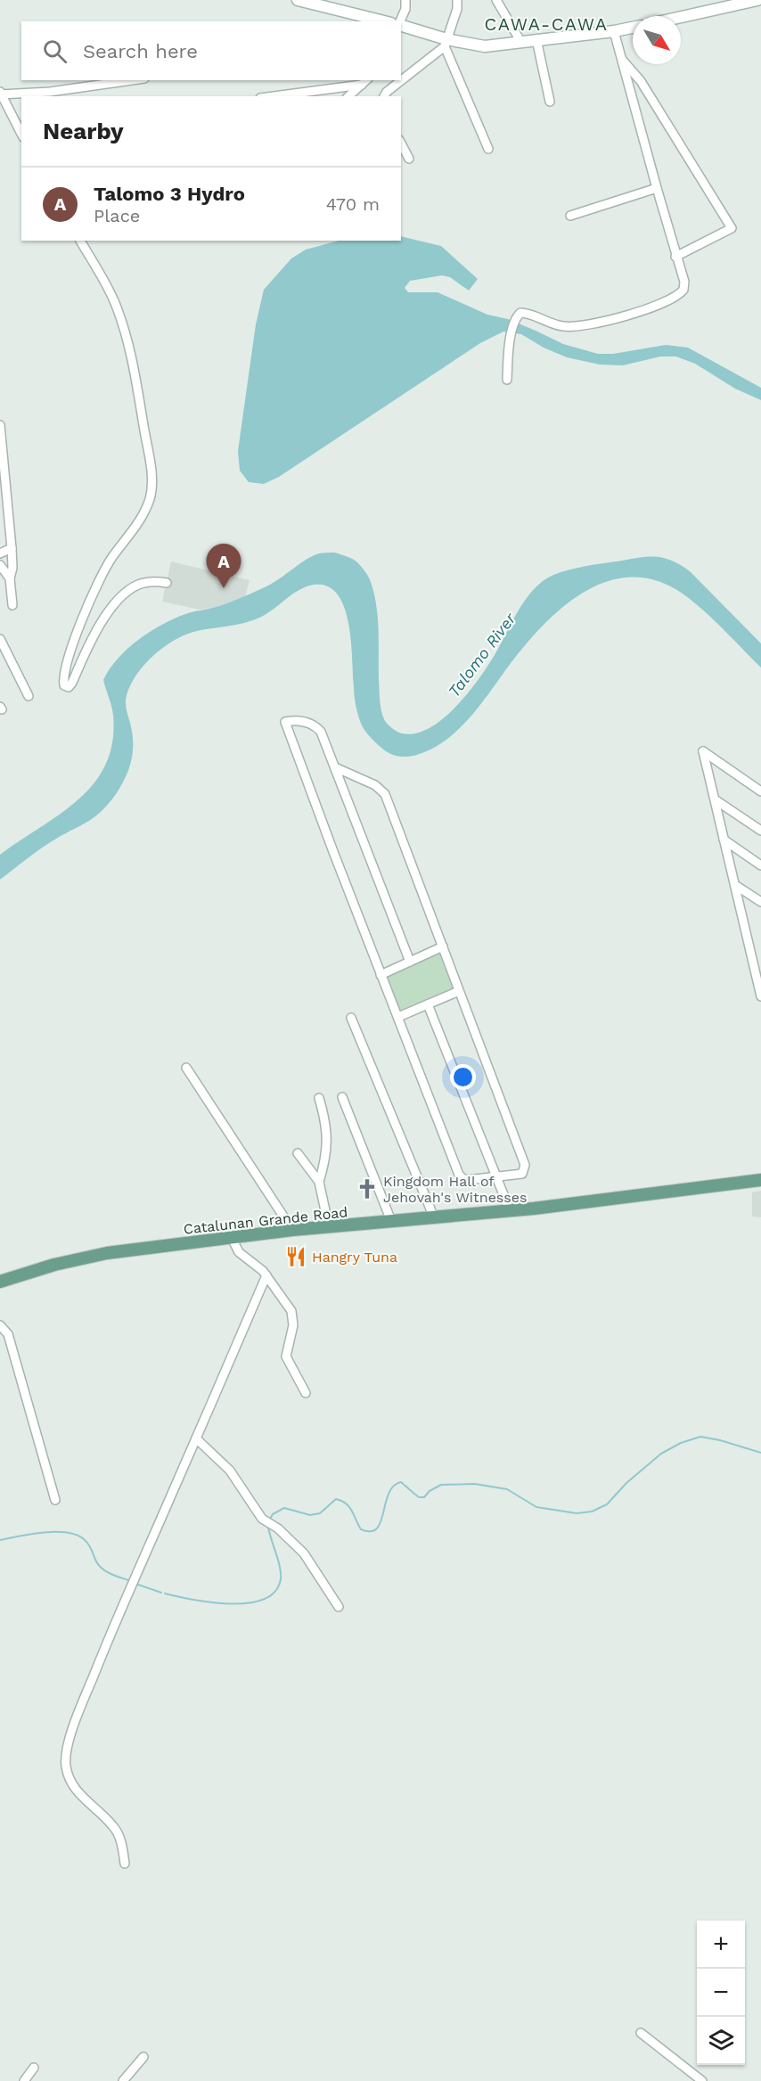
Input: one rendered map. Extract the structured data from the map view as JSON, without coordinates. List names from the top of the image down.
{
  "streets": {
    "main road": ["Catalunan Grande Road"]
  },
  "districts": ["CAWA-CAWA"],
  "water": ["Talomo River"],
  "places": {
    "church": ["Kingdom Hall of Jehovah's Witnesses"],
    "restaurant": ["Hangry Tuna"]
  },
  "north": "bottom right",
  "page": {
    "search": "Search here",
    "heading": "Nearby",
    "list": [
      {
        "mark": "A",
        "name": "Talomo 3 Hydro",
        "note": "Place",
        "value": "470 m"
      }
    ],
    "pins": "A",
    "map_buttons": ["+", "−"]
  }
}
